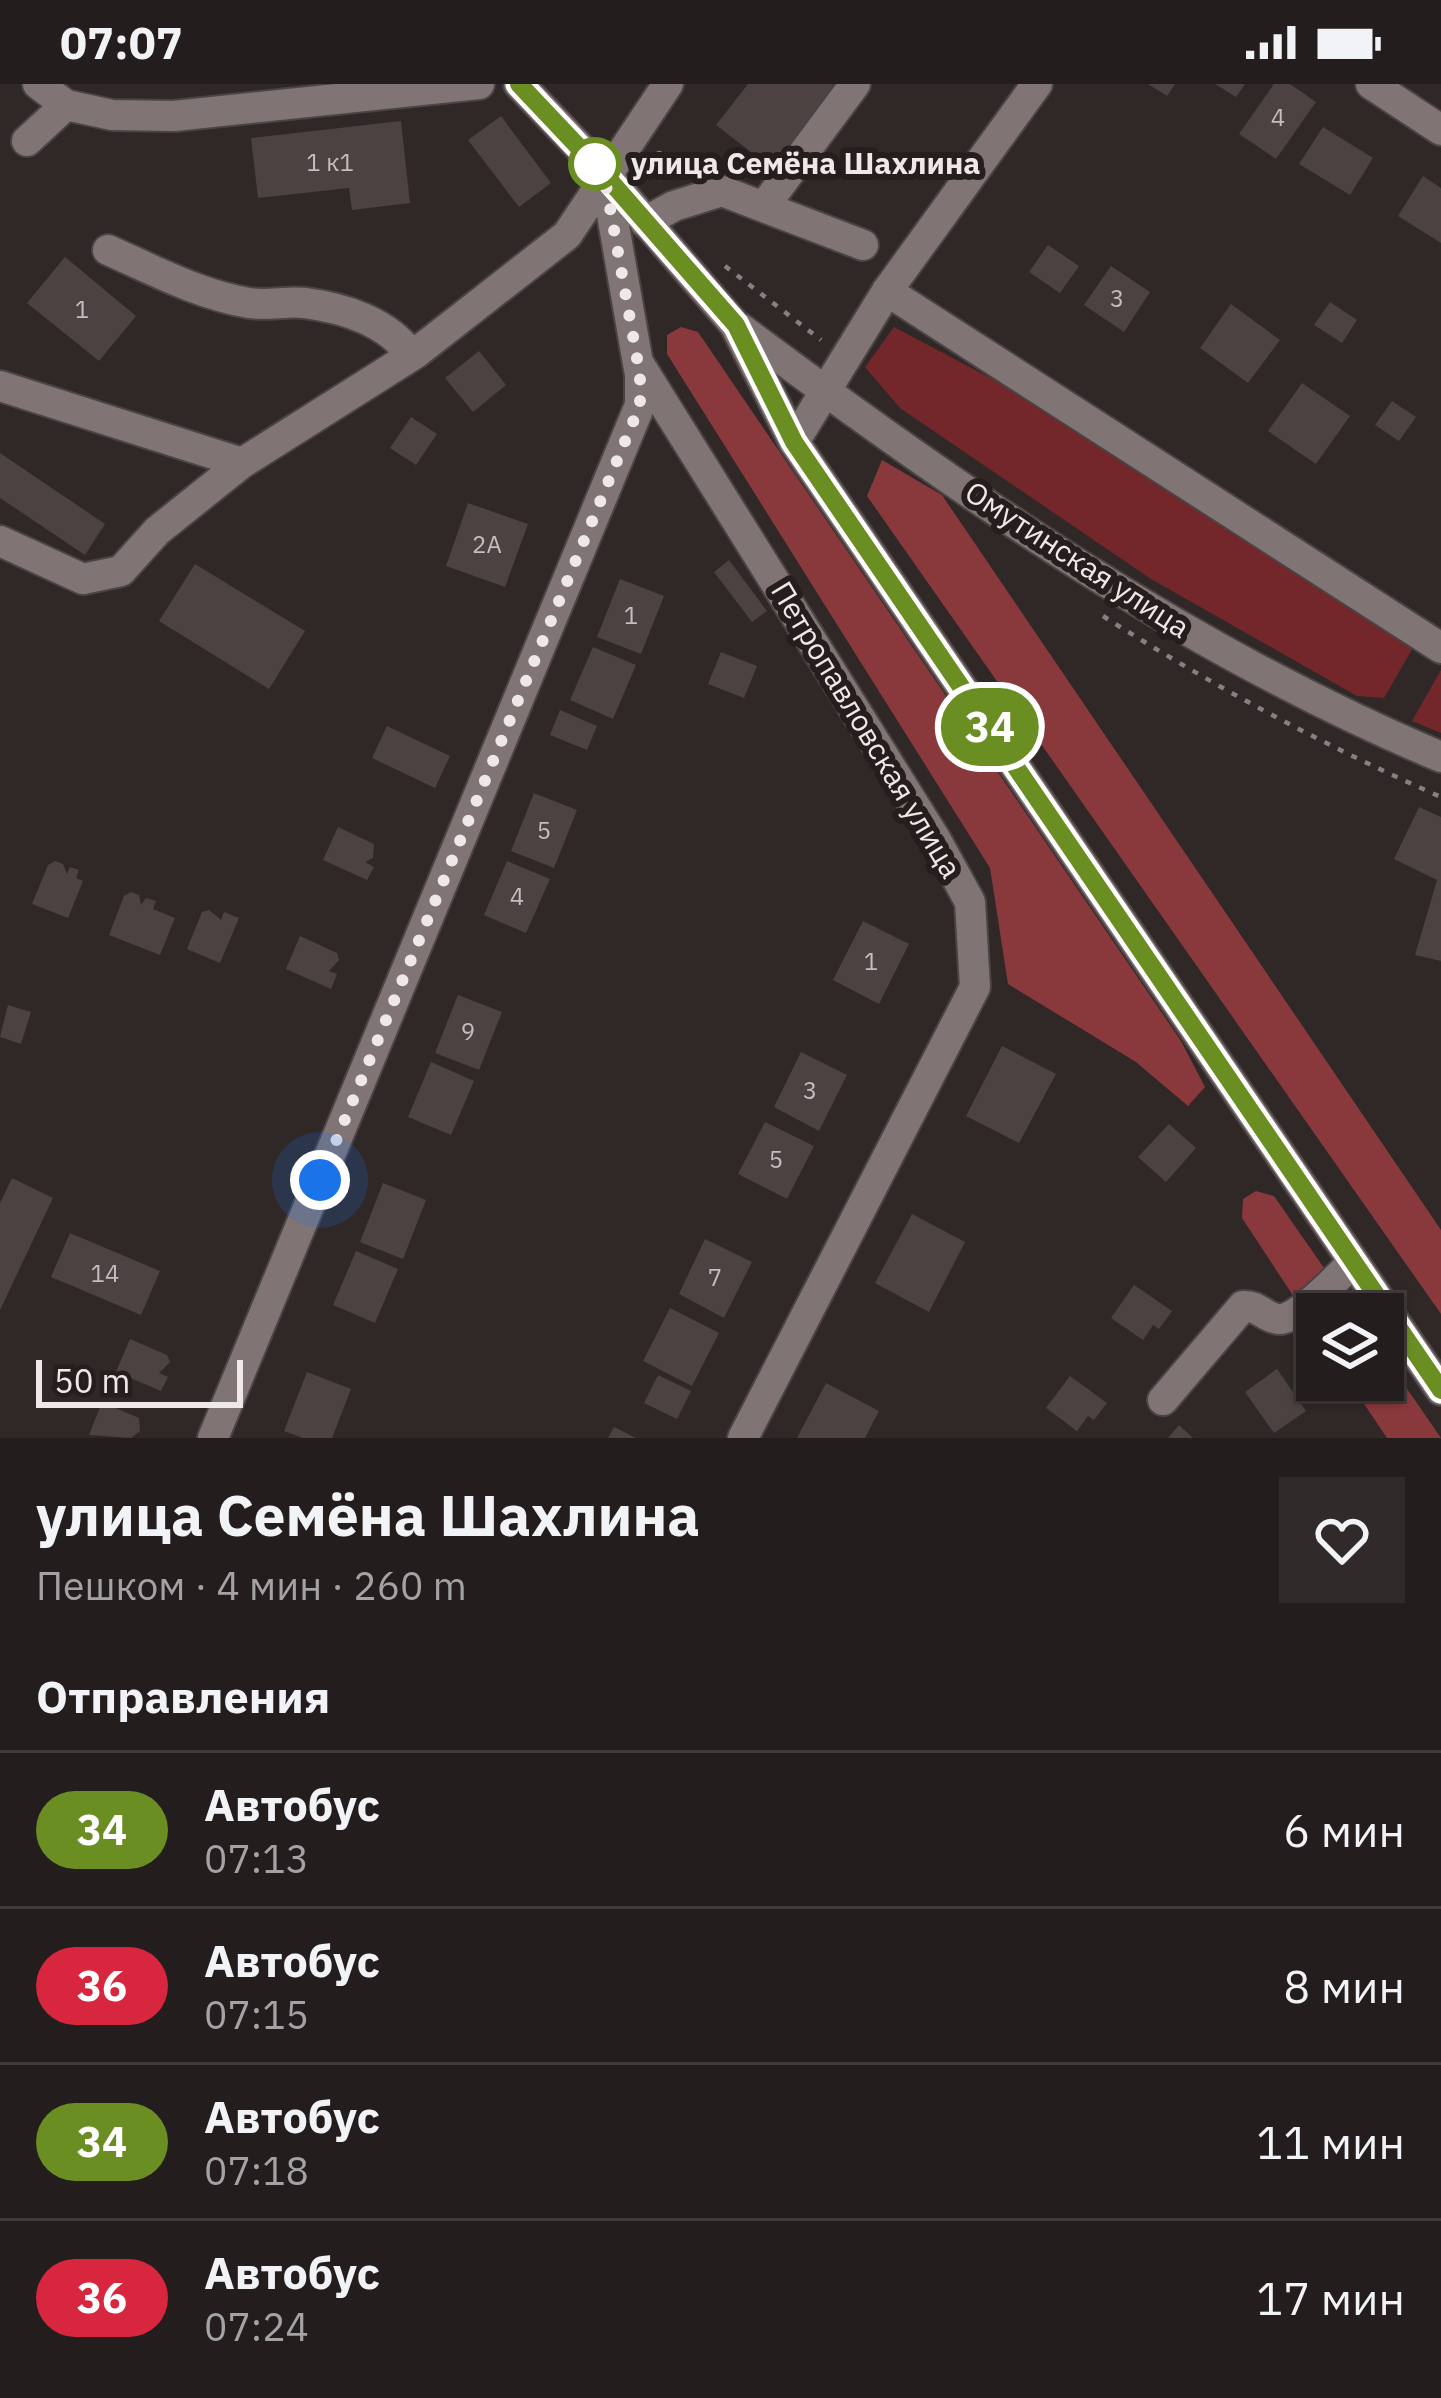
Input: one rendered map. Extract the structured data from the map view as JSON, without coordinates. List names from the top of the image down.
{
  "streets": {
    "street": ["Омутинская улица", "Петропавловская улица"]
  },
  "places": ["улица Семёна Шахлина"],
  "lines": ["bus line 34"],
  "house_numbers": [
    "4",
    "1 к1",
    "3",
    "1",
    "2А",
    "1",
    "5",
    "4",
    "1",
    "9",
    "3",
    "5",
    "14",
    "7"
  ],
  "scale_bar": "50 m",
  "page": {
    "status": "07:07",
    "on_map": "34",
    "scale": "50 m",
    "heading": [
      ["улица Семёна Шахлина", "Пешком · 4 мин · 260 m"],
      "Отправления"
    ],
    "list": [
      {
        "mark": "34",
        "name": "Автобус",
        "note": "07:13",
        "value": "6 мин"
      },
      {
        "mark": "36",
        "name": "Автобус",
        "note": "07:15",
        "value": "8 мин"
      },
      {
        "mark": "34",
        "name": "Автобус",
        "note": "07:18",
        "value": "11 мин"
      },
      {
        "mark": "36",
        "name": "Автобус",
        "note": "07:24",
        "value": "17 мин"
      }
    ]
  }
}
